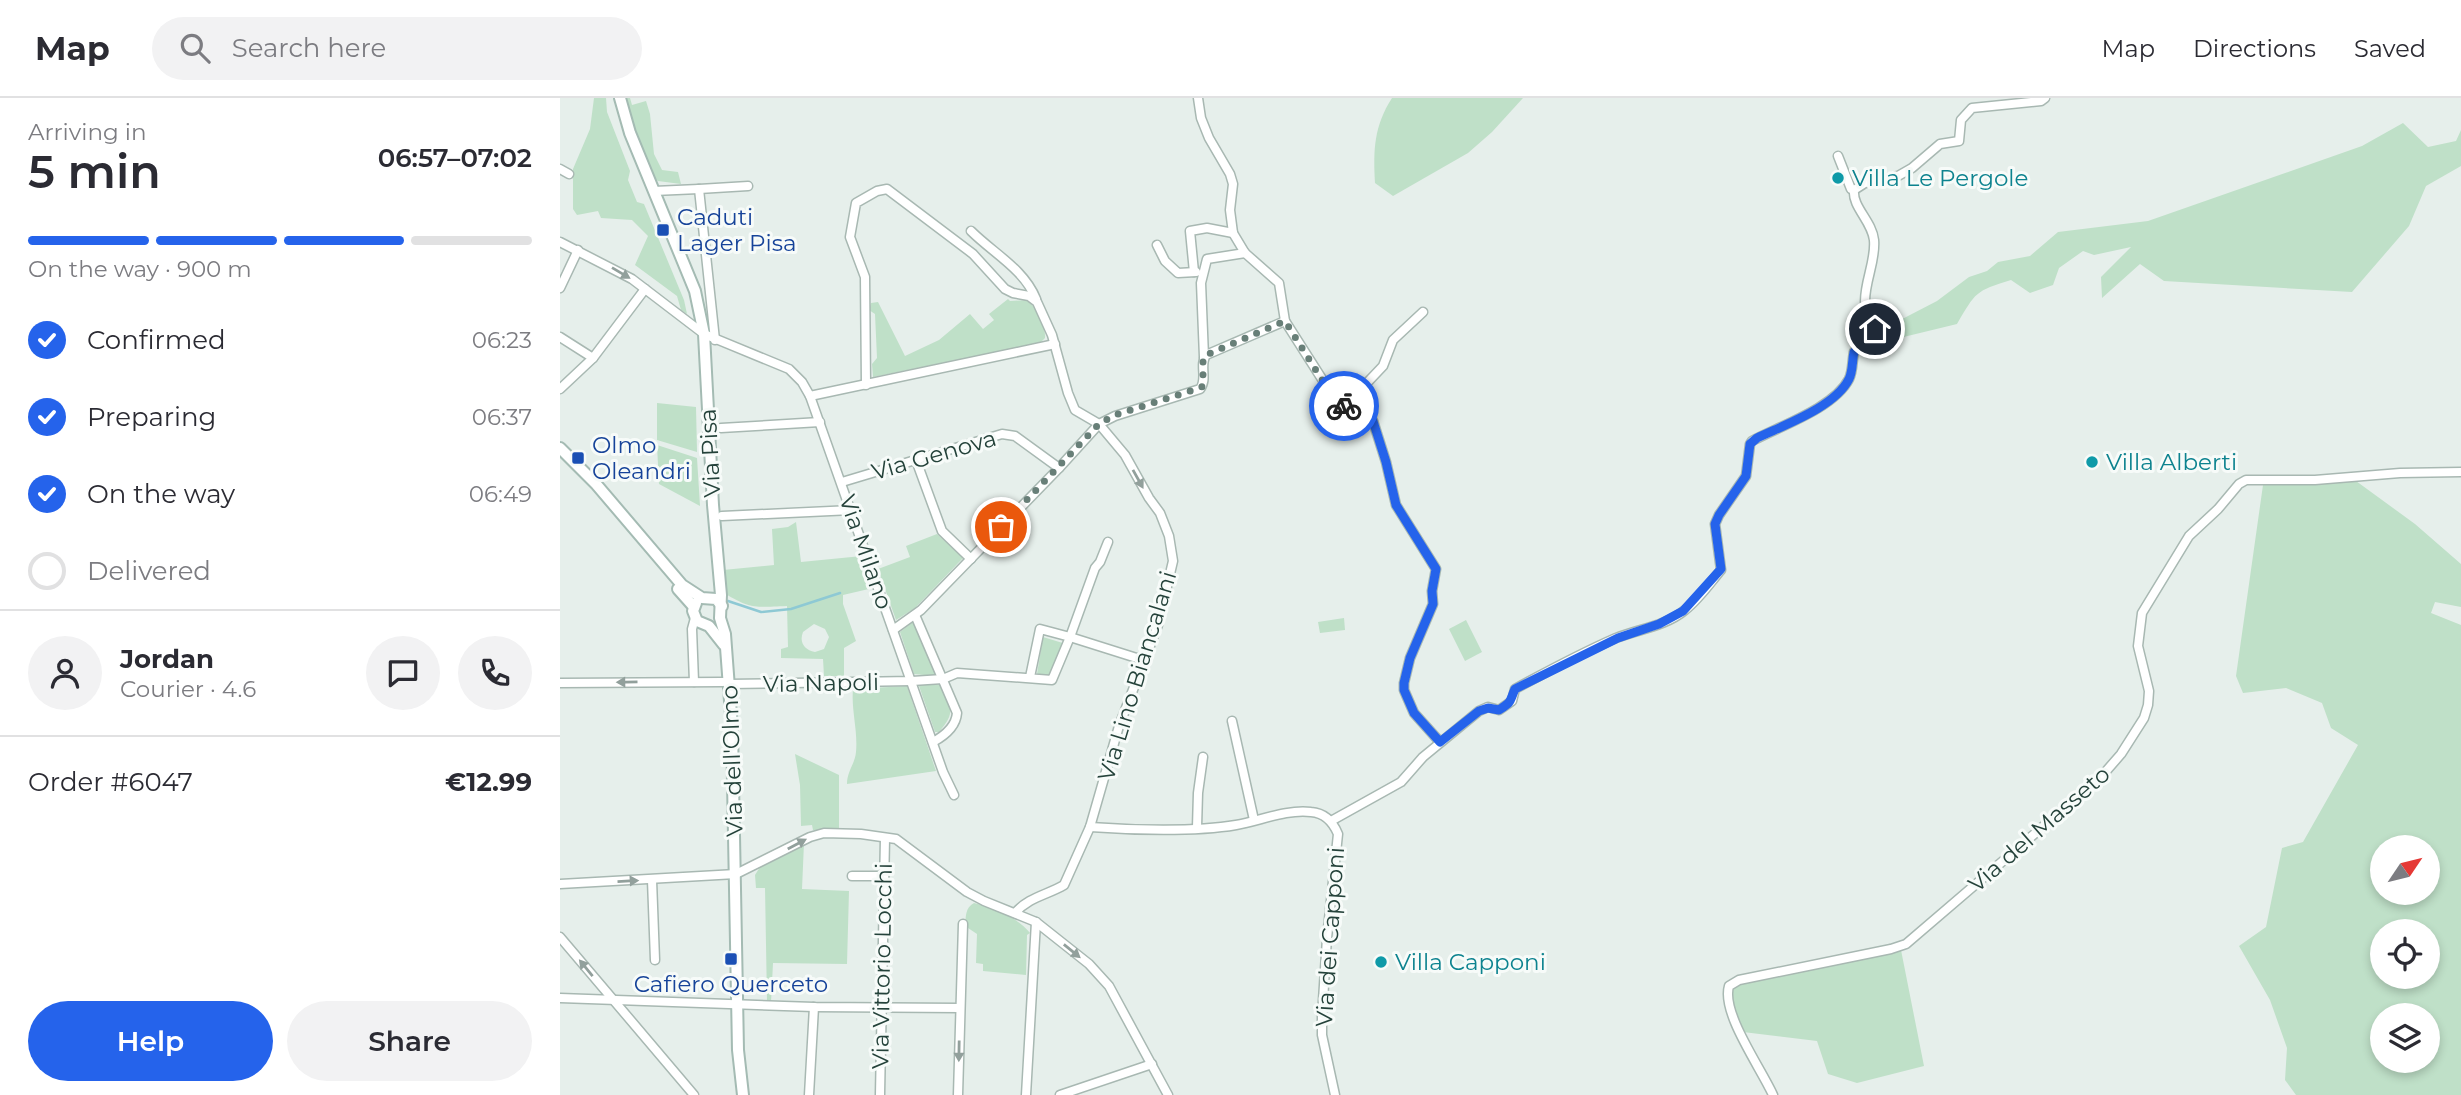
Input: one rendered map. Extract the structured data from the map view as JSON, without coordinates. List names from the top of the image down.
{
  "streets": {
    "main road": ["Via Pisa", "Via dell'Olmo"],
    "street": [
      "Via Genova",
      "Via Milano",
      "Via Lino Biancalani",
      "Via Napoli",
      "Via del Masseto",
      "Via dei Capponi",
      "Via Vittorio Locchi"
    ]
  },
  "crossings": [
    ["Via Pisa", "Via Milano"],
    ["Via Pisa", "Via dell'Olmo"],
    ["Via Genova", "Via Milano"],
    ["Via Milano", "Via Napoli"],
    ["Via Napoli", "Via dell'Olmo"]
  ],
  "places": {
    "other": ["Villa Le Pergole", "Villa Alberti", "Villa Capponi"],
    "transit": ["Caduti Lager Pisa", "Olmo Oleandri", "Cafiero Querceto"]
  },
  "north": "top right",
  "page": {
    "header": "Map",
    "search": "Search here",
    "nav": ["Map", "Directions", "Saved"],
    "heading": ["5 min", "Arriving in", "06:57–07:02"],
    "panel": [
      "Jordan",
      "Courier · 4.6",
      "Order #6047",
      "€12.99"
    ],
    "bar": "On the way · 900 m",
    "list": [
      ["Confirmed", "06:23"],
      ["Preparing", "06:37"],
      ["On the way", "06:49"],
      "Delivered"
    ],
    "buttons": ["Help", "Share"]
  }
}
